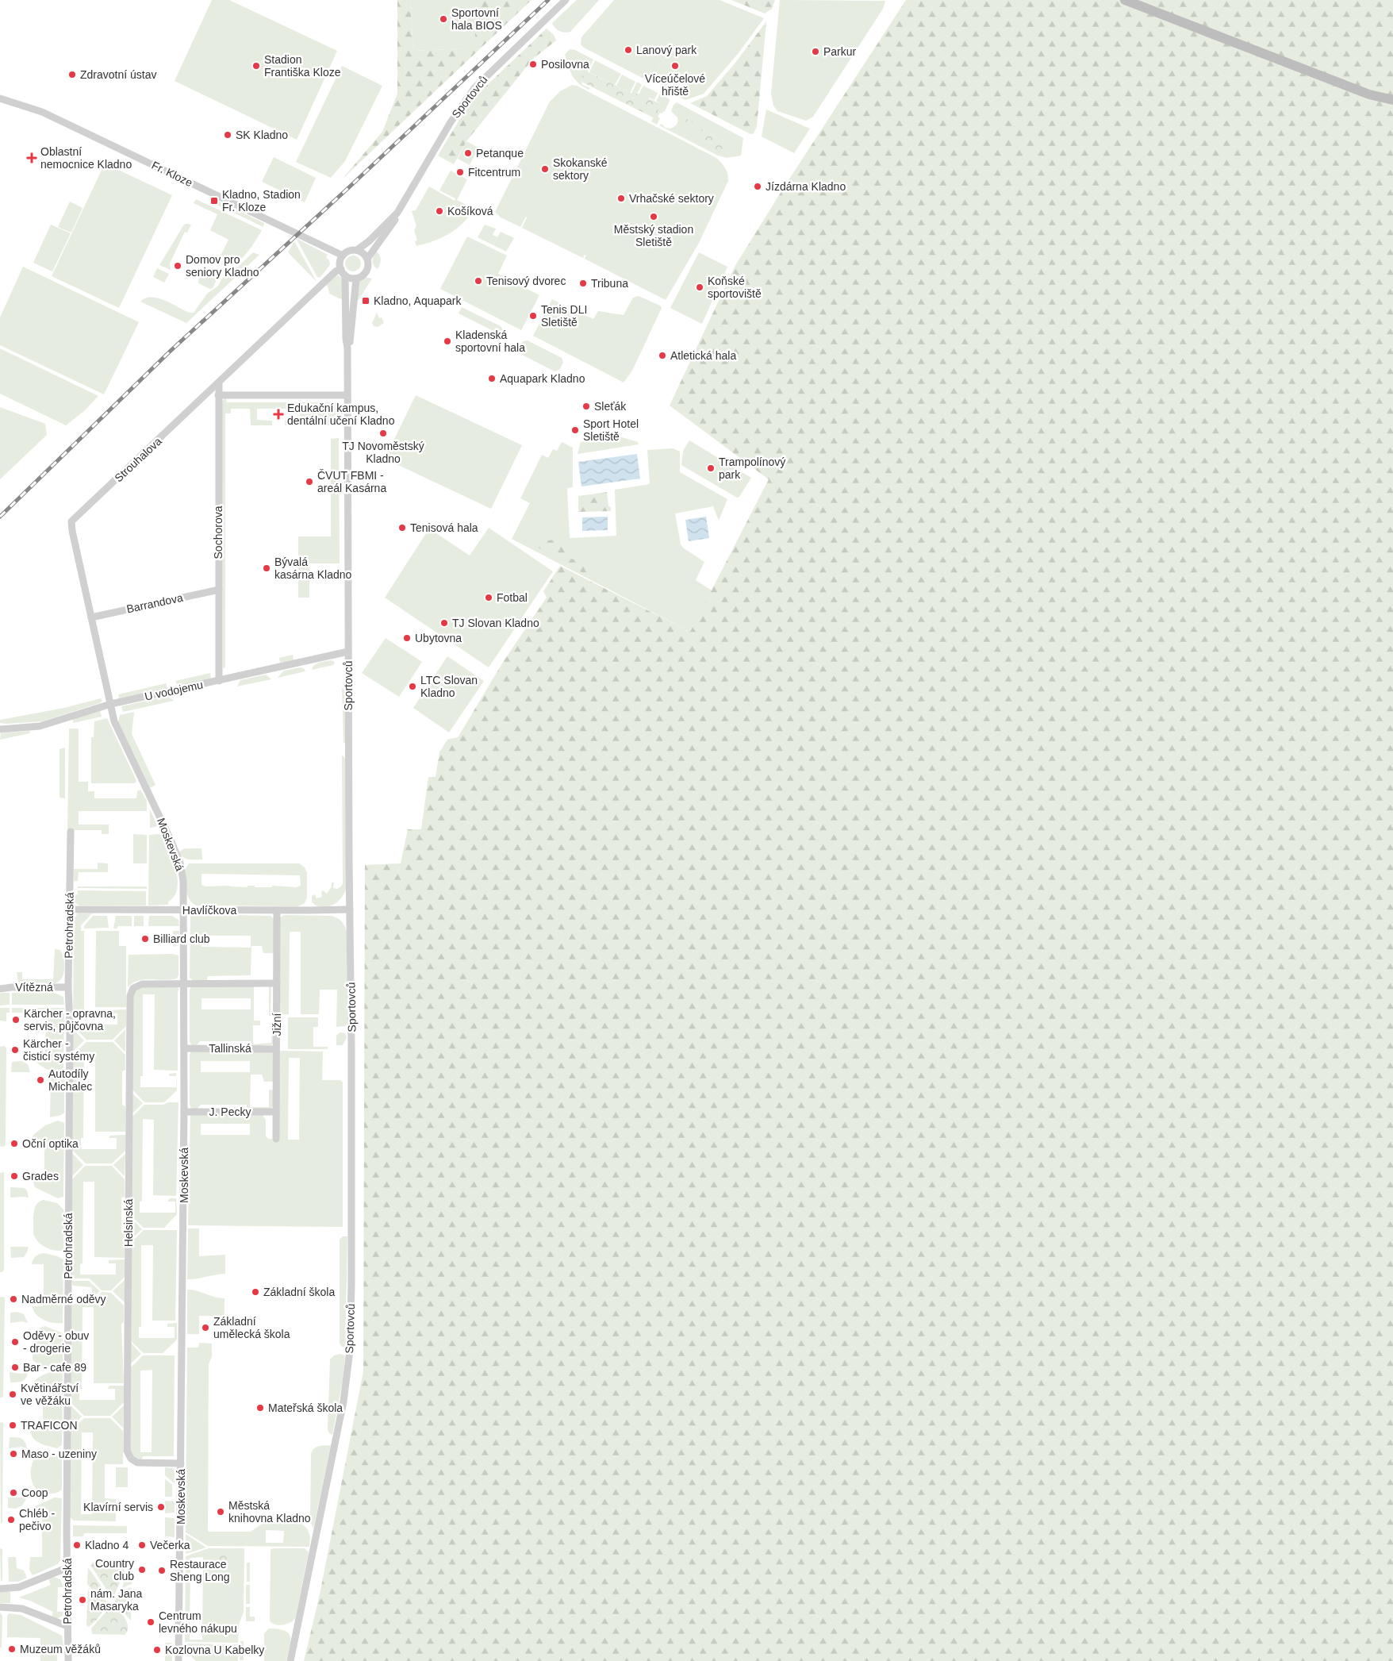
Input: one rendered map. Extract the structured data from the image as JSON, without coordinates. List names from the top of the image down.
{
  "streets": {
    "street": [
      "Sportovců",
      "Fr. Kloze",
      "Strouhalova",
      "Sochorova",
      "Barrandova",
      "U vodojemu",
      "Moskevská",
      "Havlíčkova",
      "Petrohradská",
      "Vítězná",
      "Jižní",
      "Tallinská",
      "J. Pecky",
      "Helsinská"
    ]
  },
  "crossings": [
    ["Sportovců", "Fr. Kloze"],
    ["Sportovců", "Strouhalova"],
    ["Sportovců", "U vodojemu"],
    ["Sportovců", "Havlíčkova"],
    ["Fr. Kloze", "Strouhalova"],
    ["Strouhalova", "Sochorova"],
    ["Strouhalova", "Barrandova"],
    ["Strouhalova", "U vodojemu"],
    ["Strouhalova", "Moskevská"],
    ["Sochorova", "Barrandova"],
    ["Sochorova", "U vodojemu"],
    ["U vodojemu", "Moskevská"],
    ["Moskevská", "Havlíčkova"],
    ["Moskevská", "Tallinská"],
    ["Moskevská", "J. Pecky"],
    ["Moskevská", "Helsinská"],
    ["Havlíčkova", "Petrohradská"],
    ["Havlíčkova", "Jižní"],
    ["Petrohradská", "Vítězná"],
    ["Jižní", "Tallinská"],
    ["Jižní", "J. Pecky"],
    ["Jižní", "Helsinská"]
  ],
  "places": {
    "other": [
      "Sportovní hala BIOS",
      "Lanový park",
      "Parkur",
      "Posilovna",
      "Stadion Františka Kloze",
      "Víceúčelové hřiště",
      "Zdravotní ústav",
      "SK Kladno",
      "Petanque",
      "Skokanské sektory",
      "Fitcentrum",
      "Jízdárna Kladno",
      "Vrhačské sektory",
      "Košíková",
      "Městský stadion Sletiště",
      "Domov pro seniory Kladno",
      "Tenisový dvorec",
      "Tribuna",
      "Koňské sportoviště",
      "Tenis DLI Sletiště",
      "Kladenská sportovní hala",
      "Atletická hala",
      "Aquapark Kladno",
      "Sleťák",
      "Sport Hotel Sletiště",
      "TJ Novoměstský Kladno",
      "Trampolínový park",
      "ČVUT FBMI - areál Kasárna",
      "Tenisová hala",
      "Bývalá kasárna Kladno",
      "Fotbal",
      "TJ Slovan Kladno",
      "Ubytovna",
      "LTC Slovan Kladno",
      "Billiard club",
      "Kärcher - opravna, servis, půjčovna",
      "Kärcher - čisticí systémy",
      "Autodíly Michalec",
      "Oční optika",
      "Grades",
      "Základní škola",
      "Nadměrné oděvy",
      "Základní umělecká škola",
      "Oděvy - obuv - drogerie",
      "Bar - cafe 89",
      "Květinářství ve věžáku",
      "Mateřská škola",
      "TRAFICON",
      "Maso - uzeniny",
      "Coop",
      "Klavírní servis",
      "Městská knihovna Kladno",
      "Chléb - pečivo",
      "Kladno 4",
      "Večerka",
      "Country club",
      "Restaurace Sheng Long",
      "nám. Jana Masaryka",
      "Centrum levného nákupu",
      "Muzeum věžáků",
      "Kozlovna U Kabelky"
    ],
    "health": ["Oblastní nemocnice Kladno", "Edukační kampus, dentální učení Kladno"],
    "transit": ["Kladno, Stadion Fr. Kloze", "Kladno, Aquapark"]
  }
}
